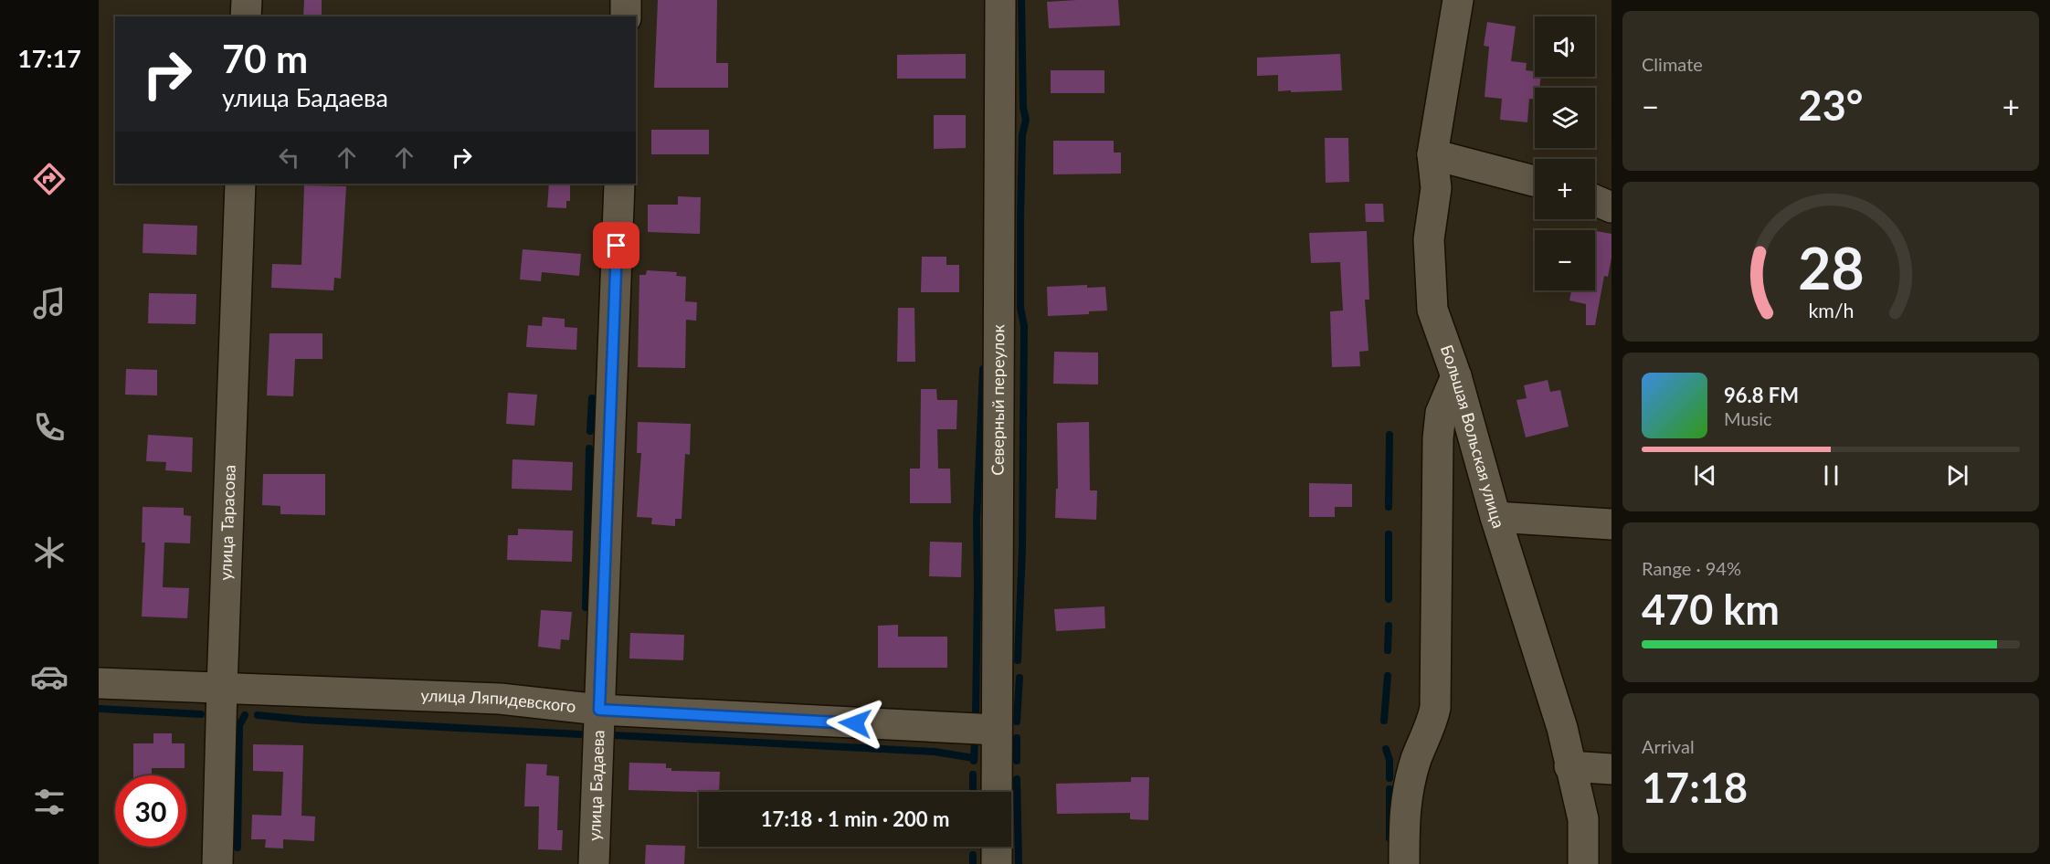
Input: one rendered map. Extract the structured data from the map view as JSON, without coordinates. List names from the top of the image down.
{
  "streets": {
    "street": [
      "Северный переулок",
      "Большая Вольская улица",
      "улица Тарасова",
      "улица Ляпидевского",
      "улица Бадаева"
    ]
  },
  "crossings": [
    ["Северный переулок", "улица Ляпидевского"],
    ["улица Тарасова", "улица Ляпидевского"],
    ["улица Ляпидевского", "улица Бадаева"]
  ],
  "page": {
    "tabs": "17:17",
    "tile": [
      "Climate",
      ["Range · 94%", "470 km"],
      ["Arrival", "17:18"]
    ],
    "map_buttons": ["+", "−"],
    "turn": ["70 m", "улица Бадаева"],
    "heat": ["−", "23°", "+"],
    "song": ["96.8 FM", "Music"],
    "limit": "30",
    "trip": "17:18 · 1 min · 200 m",
    "gauge": ["28", "km/h"]
  }
}
